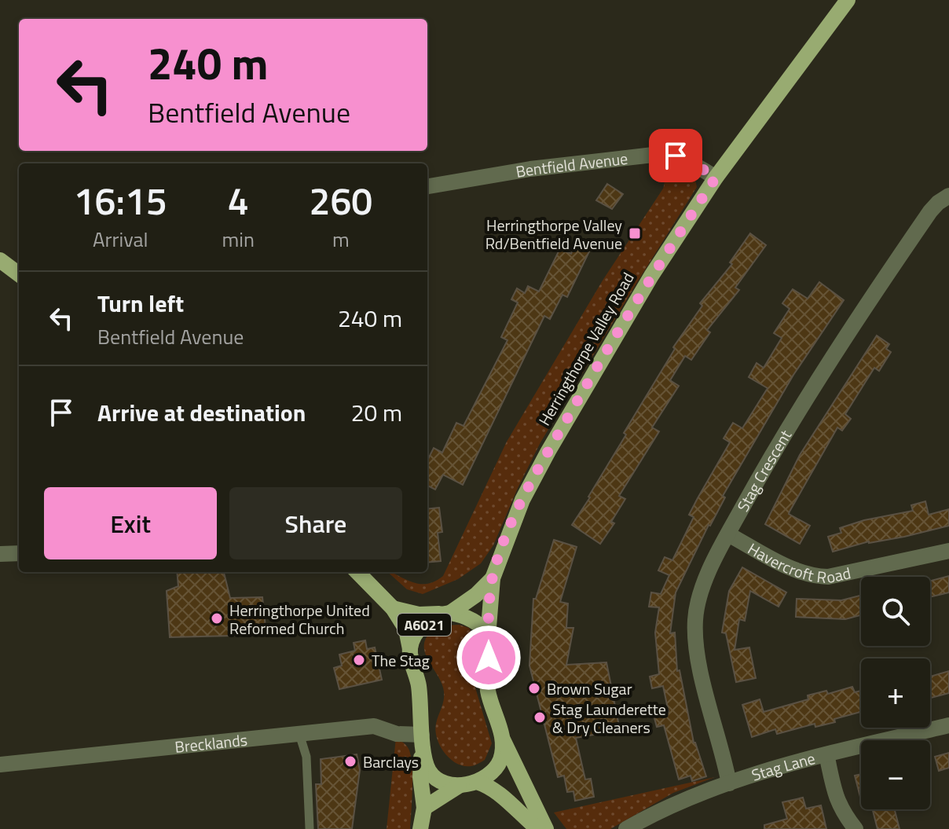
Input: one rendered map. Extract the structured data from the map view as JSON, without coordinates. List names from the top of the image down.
{
  "streets": {
    "main road": ["Herringthorpe Valley Road", "A6021"],
    "street": [
      "Bentfield Avenue",
      "Stag Crescent",
      "Havercroft Road",
      "Brecklands",
      "Stag Lane"
    ]
  },
  "crossings": [
    ["Bentfield Avenue", "Herringthorpe Valley Road"],
    ["Herringthorpe Valley Road", "A6021"],
    ["Stag Crescent", "Havercroft Road"],
    ["Stag Crescent", "Stag Lane"],
    ["A6021", "Brecklands"]
  ],
  "places": {
    "transit": ["Herringthorpe Valley Rd/Bentfield Avenue"],
    "other": [
      "Herringthorpe United Reformed Church",
      "The Stag",
      "Brown Sugar",
      "Stag Launderette & Dry Cleaners",
      "Barclays"
    ]
  },
  "page": {
    "turn": ["240 m", "Bentfield Avenue"],
    "eta": [
      "16:15",
      "Arrival",
      "4",
      "min",
      "260",
      "m"
    ],
    "list": [
      {
        "name": "Turn left",
        "note": "Bentfield Avenue",
        "value": "240 m"
      },
      {
        "name": "Arrive at destination",
        "value": "20 m"
      }
    ],
    "buttons": ["Exit", "Share"],
    "map_buttons": ["+", "−"]
  }
}
